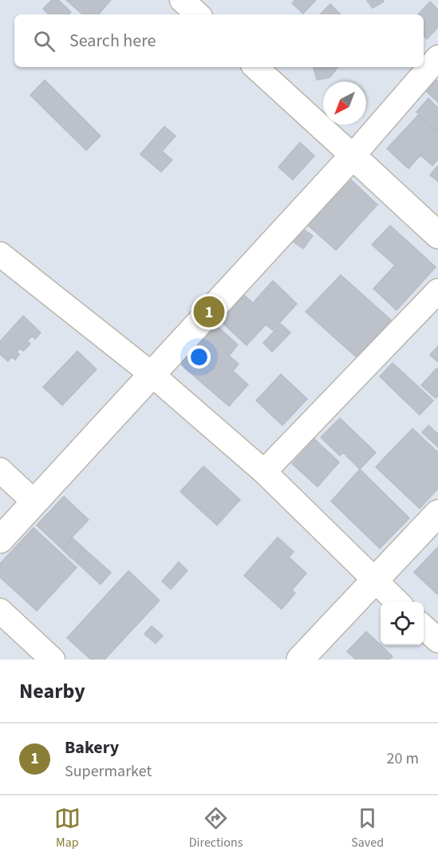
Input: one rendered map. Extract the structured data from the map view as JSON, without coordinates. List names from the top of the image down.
{
  "north": "bottom left",
  "page": {
    "search": "Search here",
    "pins": "1",
    "heading": "Nearby",
    "list": [
      {
        "mark": "1",
        "name": "Bakery",
        "note": "Supermarket",
        "value": "20 m"
      }
    ],
    "nav": ["Map", "Directions", "Saved"]
  }
}
